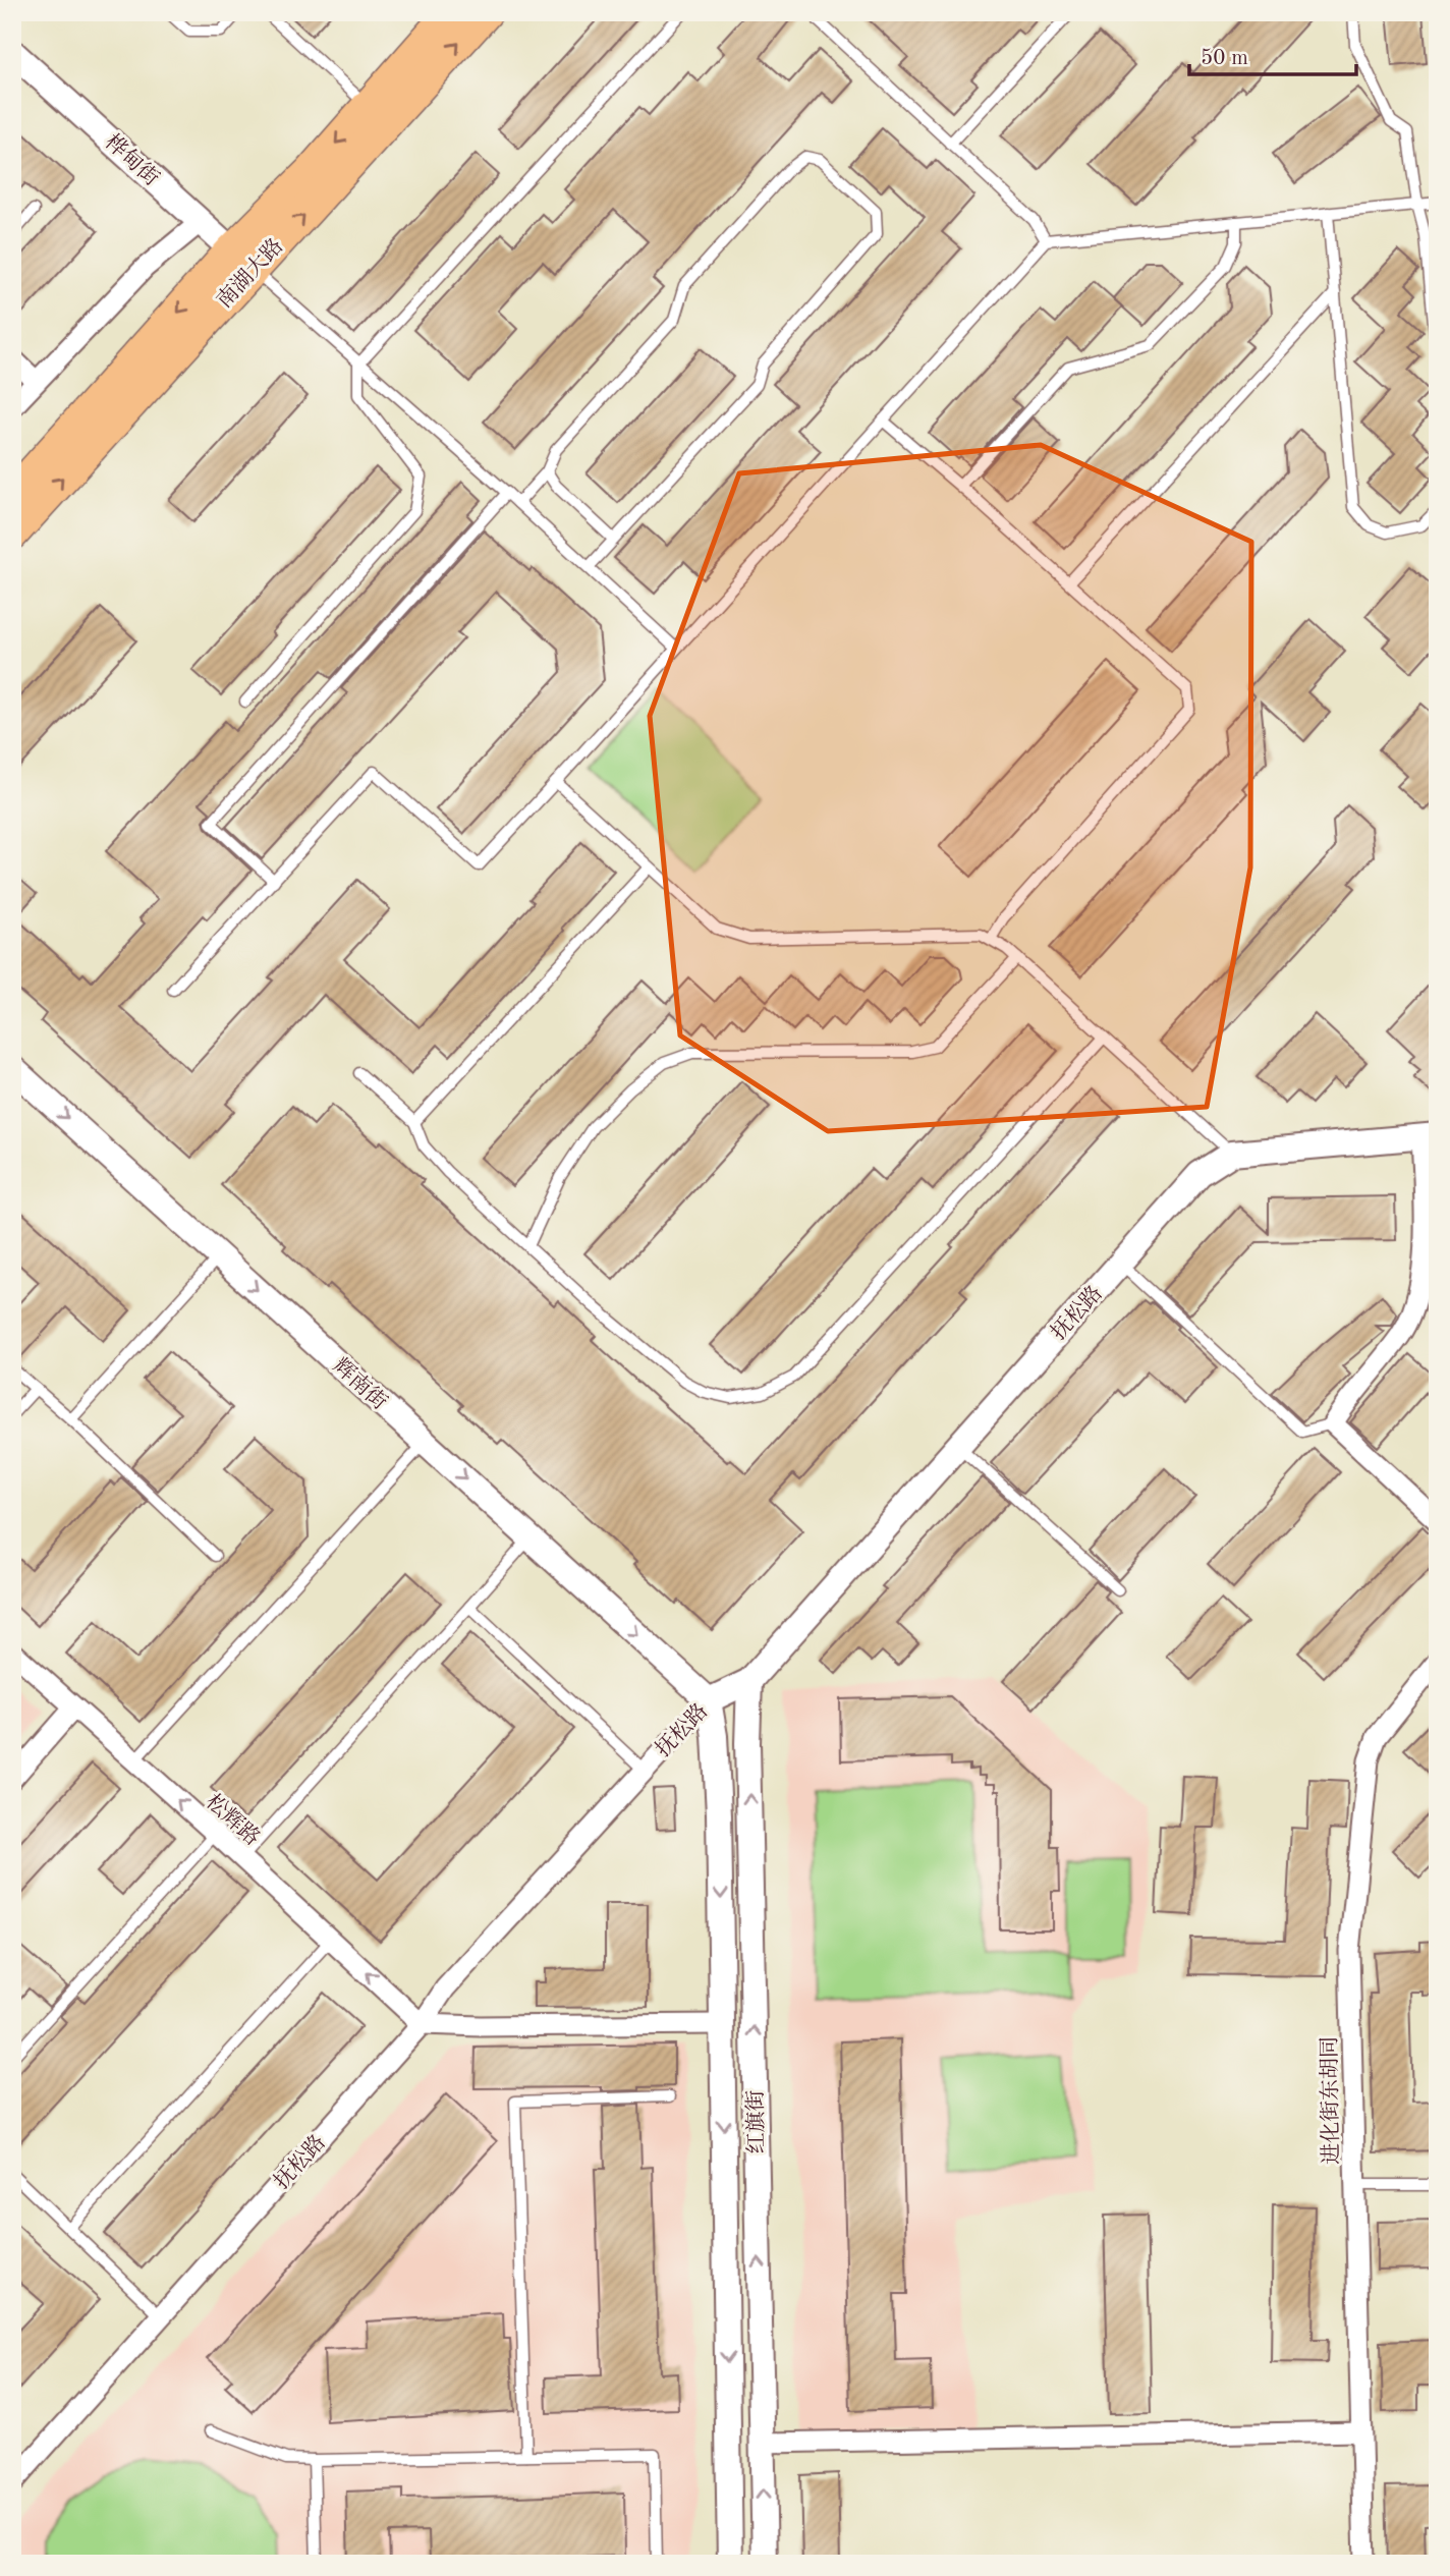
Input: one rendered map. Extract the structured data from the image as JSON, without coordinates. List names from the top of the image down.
{
  "streets": {
    "main road": ["南湖大路"],
    "street": [
      "桦甸街",
      "抚松路",
      "辉南街",
      "松辉路",
      "进化街东胡同",
      "红旗街"
    ]
  },
  "crossings": [
    ["桦甸街", "南湖大路"],
    ["抚松路", "辉南街"],
    ["抚松路", "松辉路"],
    ["抚松路", "红旗街"],
    ["辉南街", "红旗街"]
  ],
  "one_way": ["辉南街", "松辉路"],
  "scale_bar": "50 m"
}
